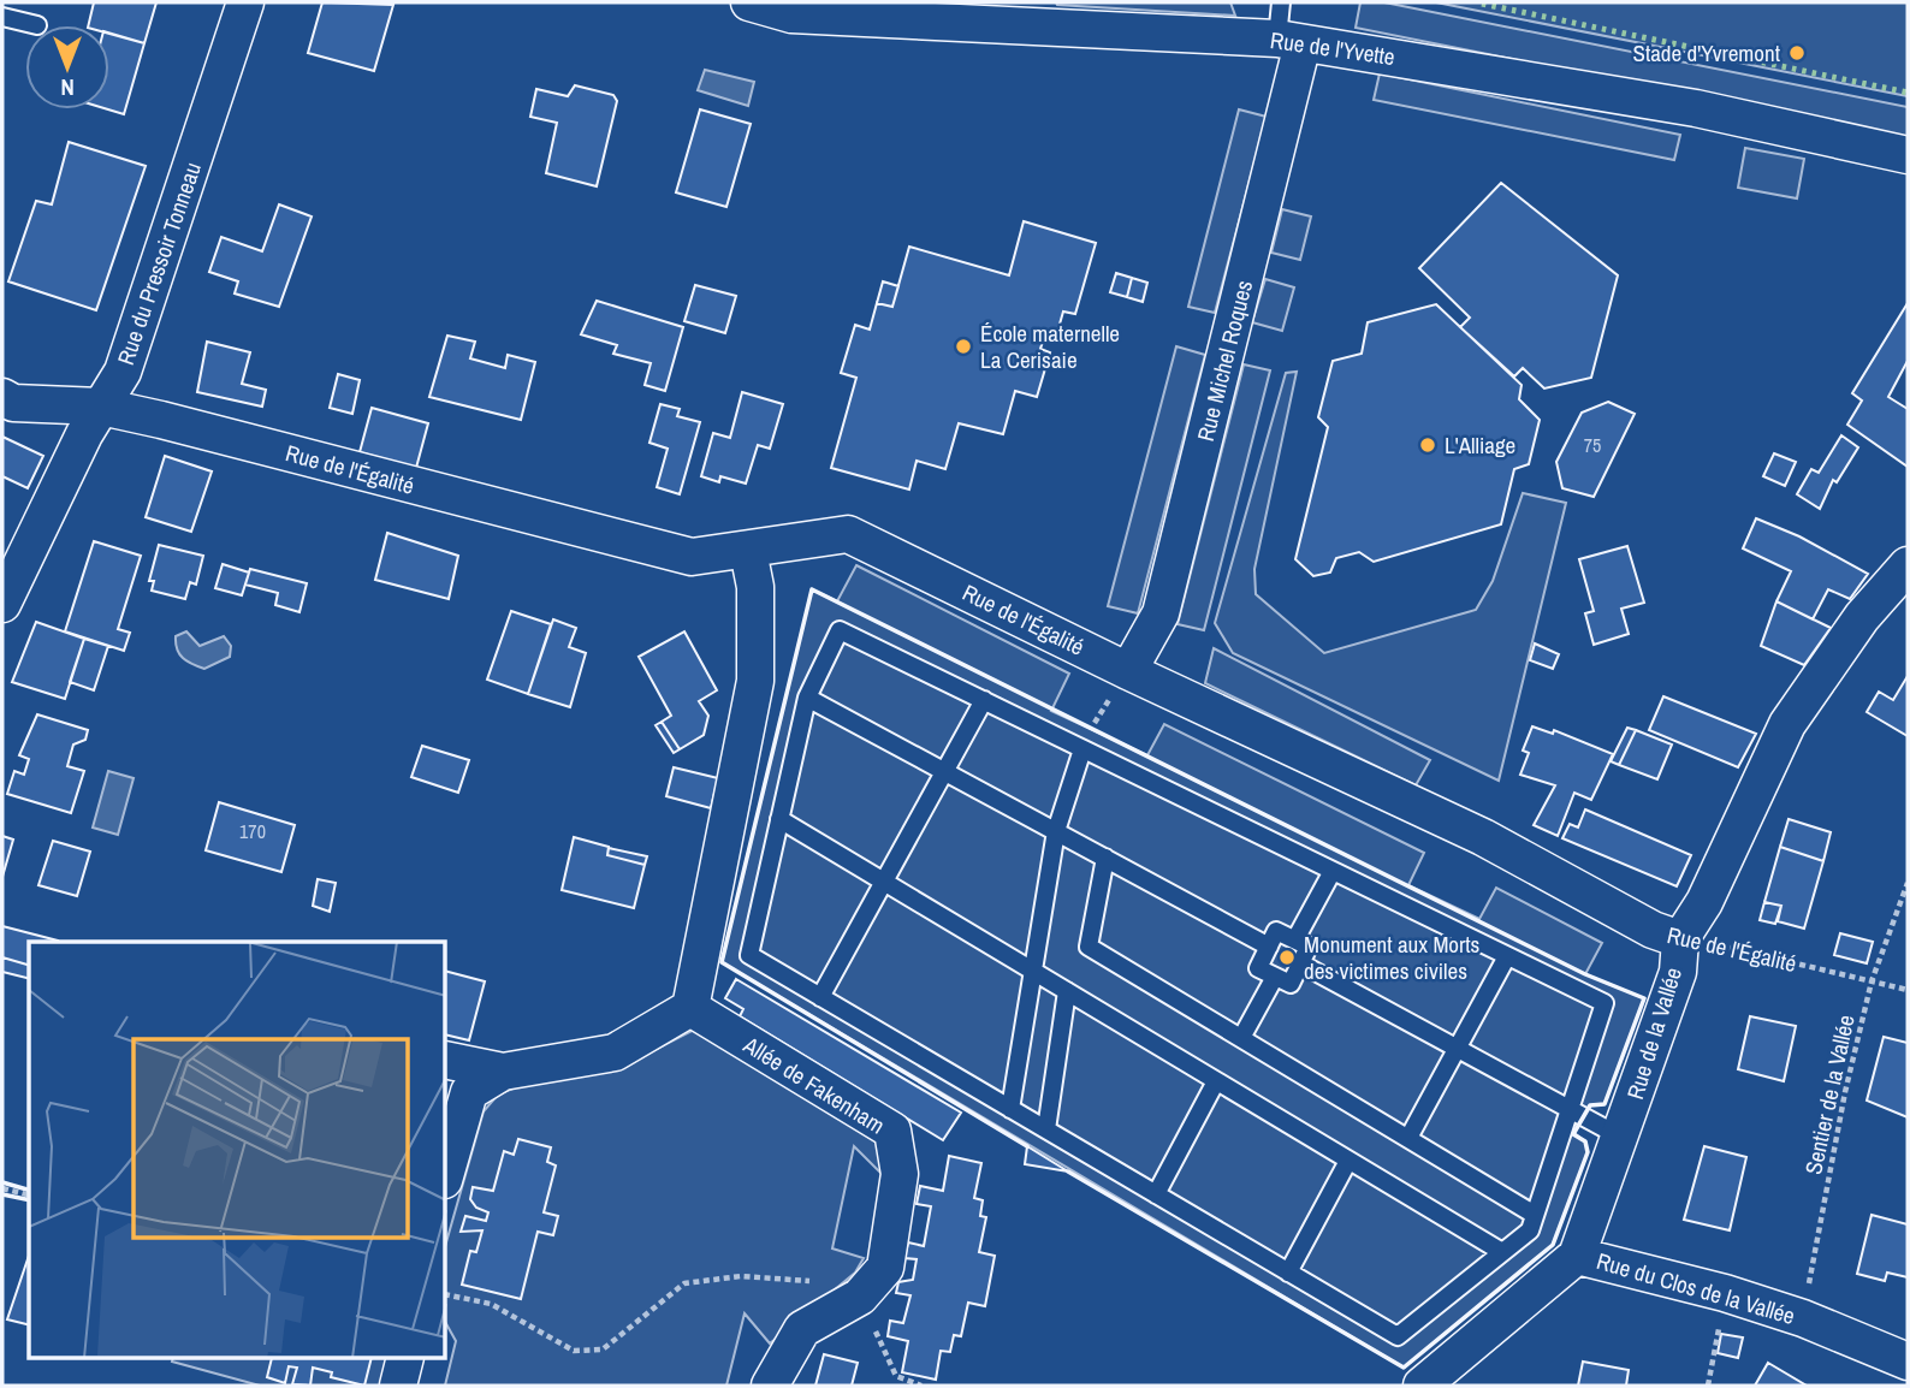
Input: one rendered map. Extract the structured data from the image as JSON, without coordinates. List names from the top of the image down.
{
  "streets": {
    "street": [
      "Rue de l'Yvette",
      "Rue du Pressoir Tonneau",
      "Rue Michel Roques",
      "Rue de l'Égalité",
      "Rue de la Vallée",
      "Allée de Fakenham",
      "Rue du Clos de la Vallée"
    ],
    "path": ["Sentier de la Vallée"]
  },
  "crossings": [
    ["Rue de l'Yvette", "Rue Michel Roques"],
    ["Rue du Pressoir Tonneau", "Rue de l'Égalité"],
    ["Rue Michel Roques", "Rue de l'Égalité"],
    ["Rue de l'Égalité", "Rue de la Vallée"],
    ["Rue de l'Égalité", "Sentier de la Vallée"],
    ["Rue de la Vallée", "Rue du Clos de la Vallée"],
    ["Sentier de la Vallée", "Rue du Clos de la Vallée"]
  ],
  "places": [
    "Stade d'Yvremont",
    "École maternelle La Cerisaie",
    "L'Alliage",
    "Monument aux Morts des victimes civiles"
  ],
  "house_numbers": ["75", "170"],
  "north": "bottom"
}
